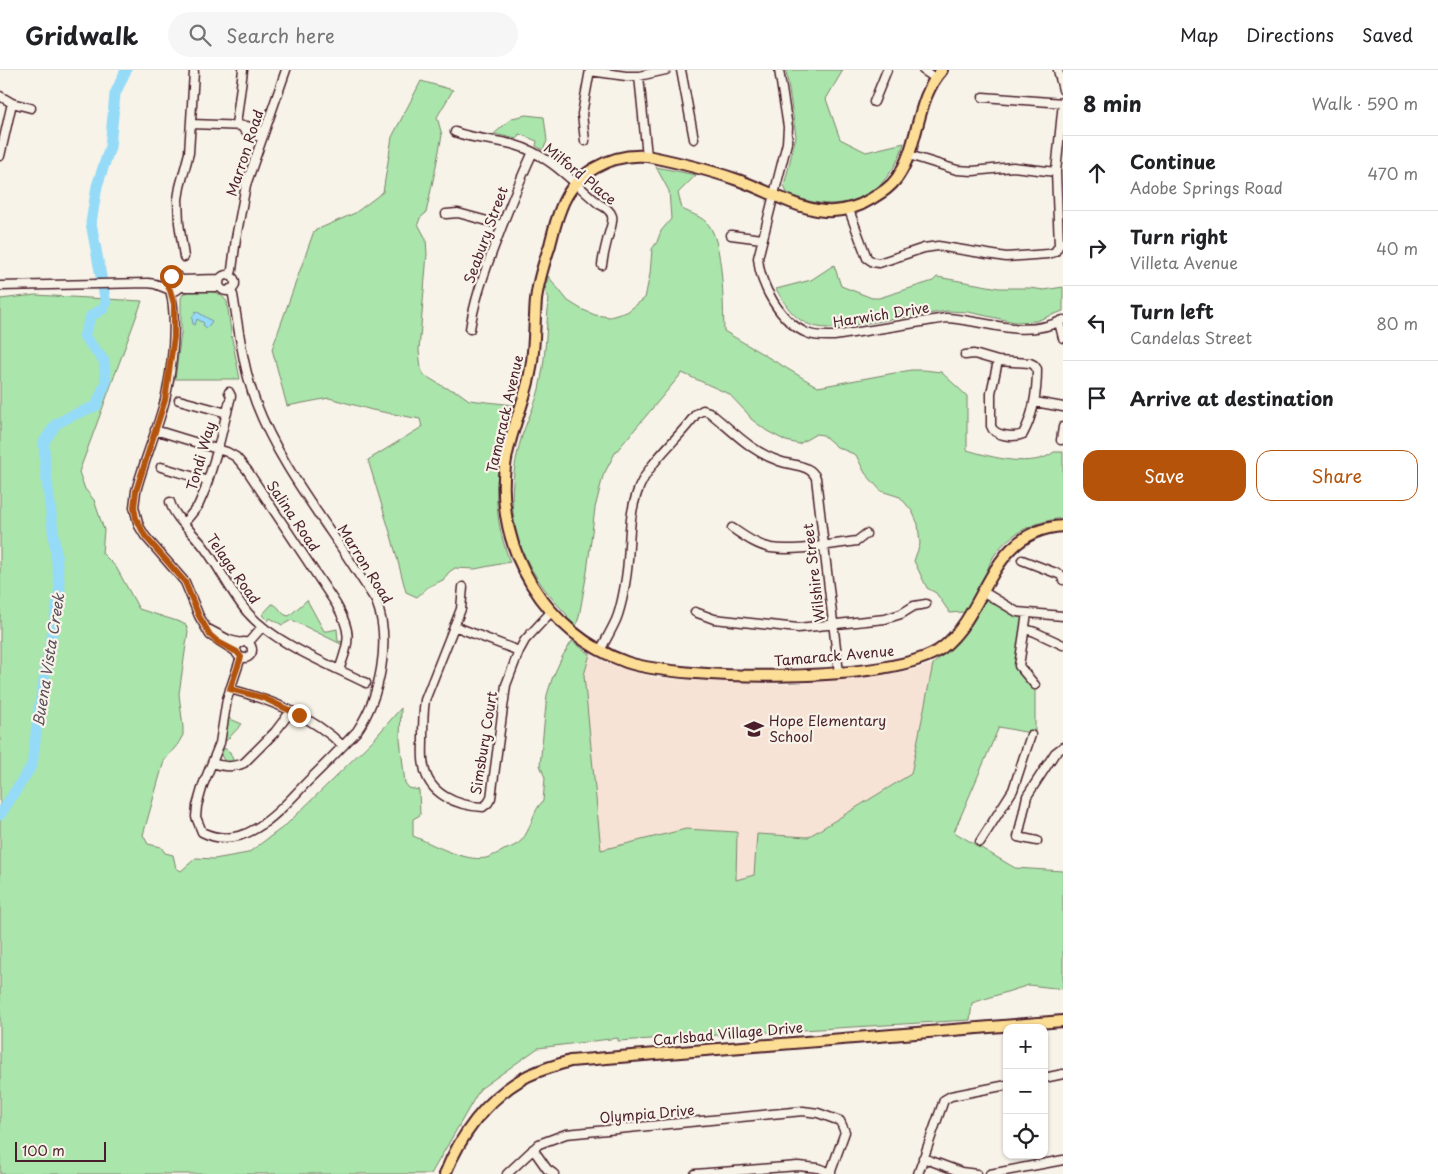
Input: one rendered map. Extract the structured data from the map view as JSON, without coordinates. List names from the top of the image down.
{
  "streets": {
    "main road": ["Tamarack Avenue", "Carlsbad Village Drive"],
    "street": [
      "Marron Road",
      "Milford Place",
      "Seabury Street",
      "Harwich Drive",
      "Tondi Way",
      "Salina Road",
      "Telaga Road",
      "Wilshire Street",
      "Simsbury Court",
      "Olympia Drive"
    ]
  },
  "crossings": [
    ["Milford Place", "Seabury Street"],
    ["Milford Place", "Tamarack Avenue"],
    ["Harwich Drive", "Tamarack Avenue"],
    ["Tamarack Avenue", "Wilshire Street"],
    ["Tamarack Avenue", "Simsbury Court"],
    ["Tondi Way", "Salina Road"],
    ["Tondi Way", "Telaga Road"],
    ["Salina Road", "Telaga Road"]
  ],
  "water": ["Buena Vista Creek"],
  "places": {
    "school or university": ["Hope Elementary School"]
  },
  "scale_bar": "100 m",
  "page": {
    "header": "Gridwalk",
    "search": "Search here",
    "nav": ["Map", "Directions", "Saved"],
    "heading": ["8 min", "Walk · 590 m"],
    "list": [
      ["Continue", "Adobe Springs Road", "470 m"],
      ["Turn right", "Villeta Avenue", "40 m"],
      ["Turn left", "Candelas Street", "80 m"],
      "Arrive at destination"
    ],
    "buttons": ["Save", "Share"],
    "map_buttons": ["+", "−"],
    "scale": "100 m"
  }
}
